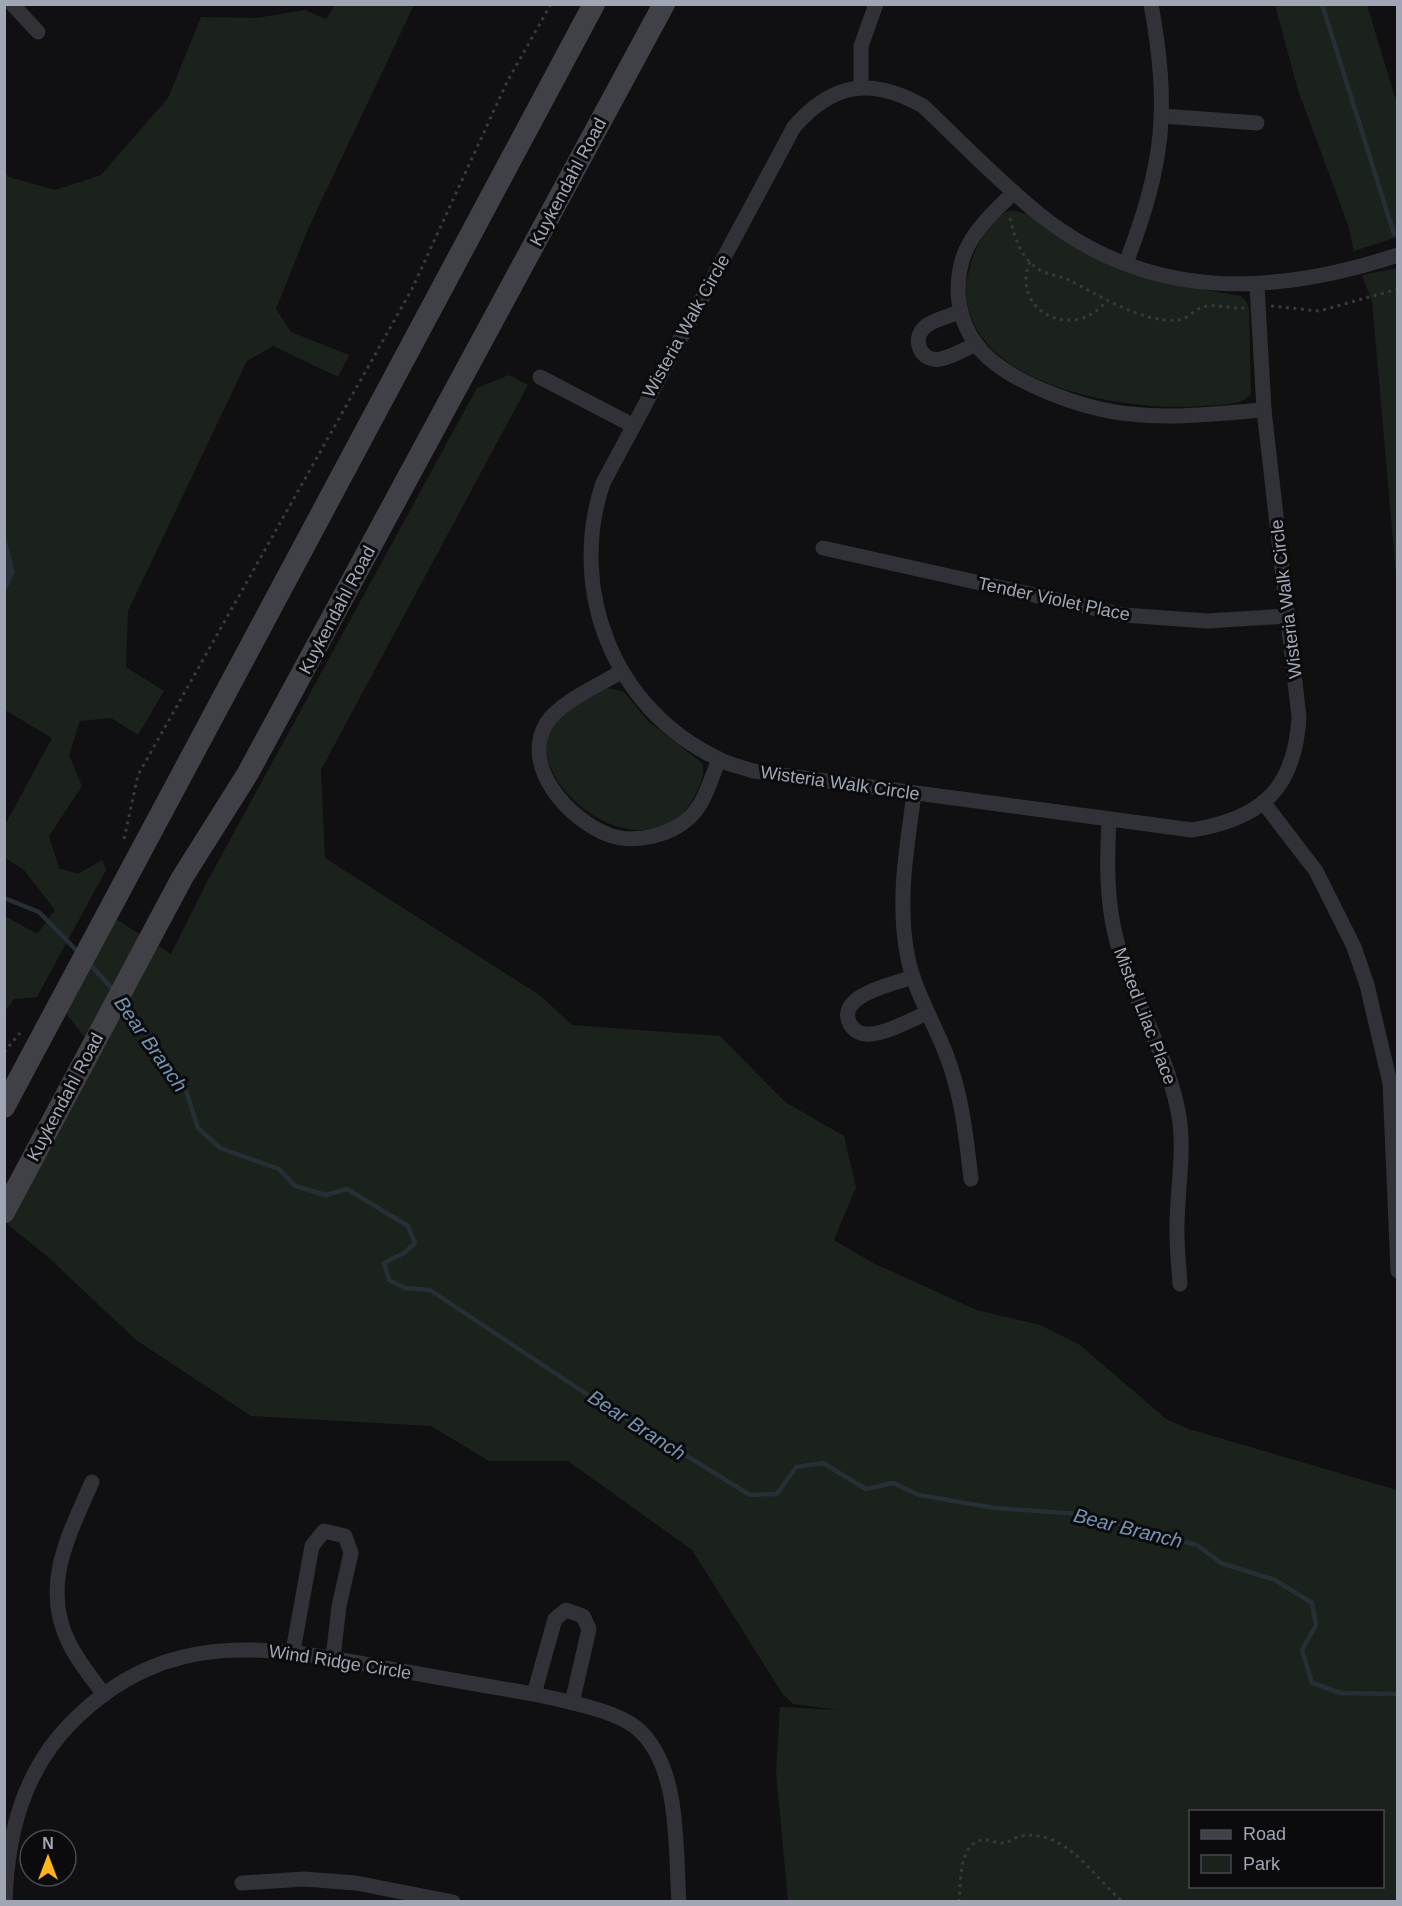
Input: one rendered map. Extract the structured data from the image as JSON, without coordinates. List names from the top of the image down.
{
  "streets": {
    "main road": ["Kuykendahl Road"],
    "street": [
      "Wisteria Walk Circle",
      "Tender Violet Place",
      "Misted Lilac Place",
      "Wind Ridge Circle"
    ]
  },
  "crossings": [
    ["Wisteria Walk Circle", "Tender Violet Place"],
    ["Wisteria Walk Circle", "Misted Lilac Place"]
  ],
  "water": ["Bear Branch"],
  "legend": ["Road", "Park"],
  "north": "top"
}
